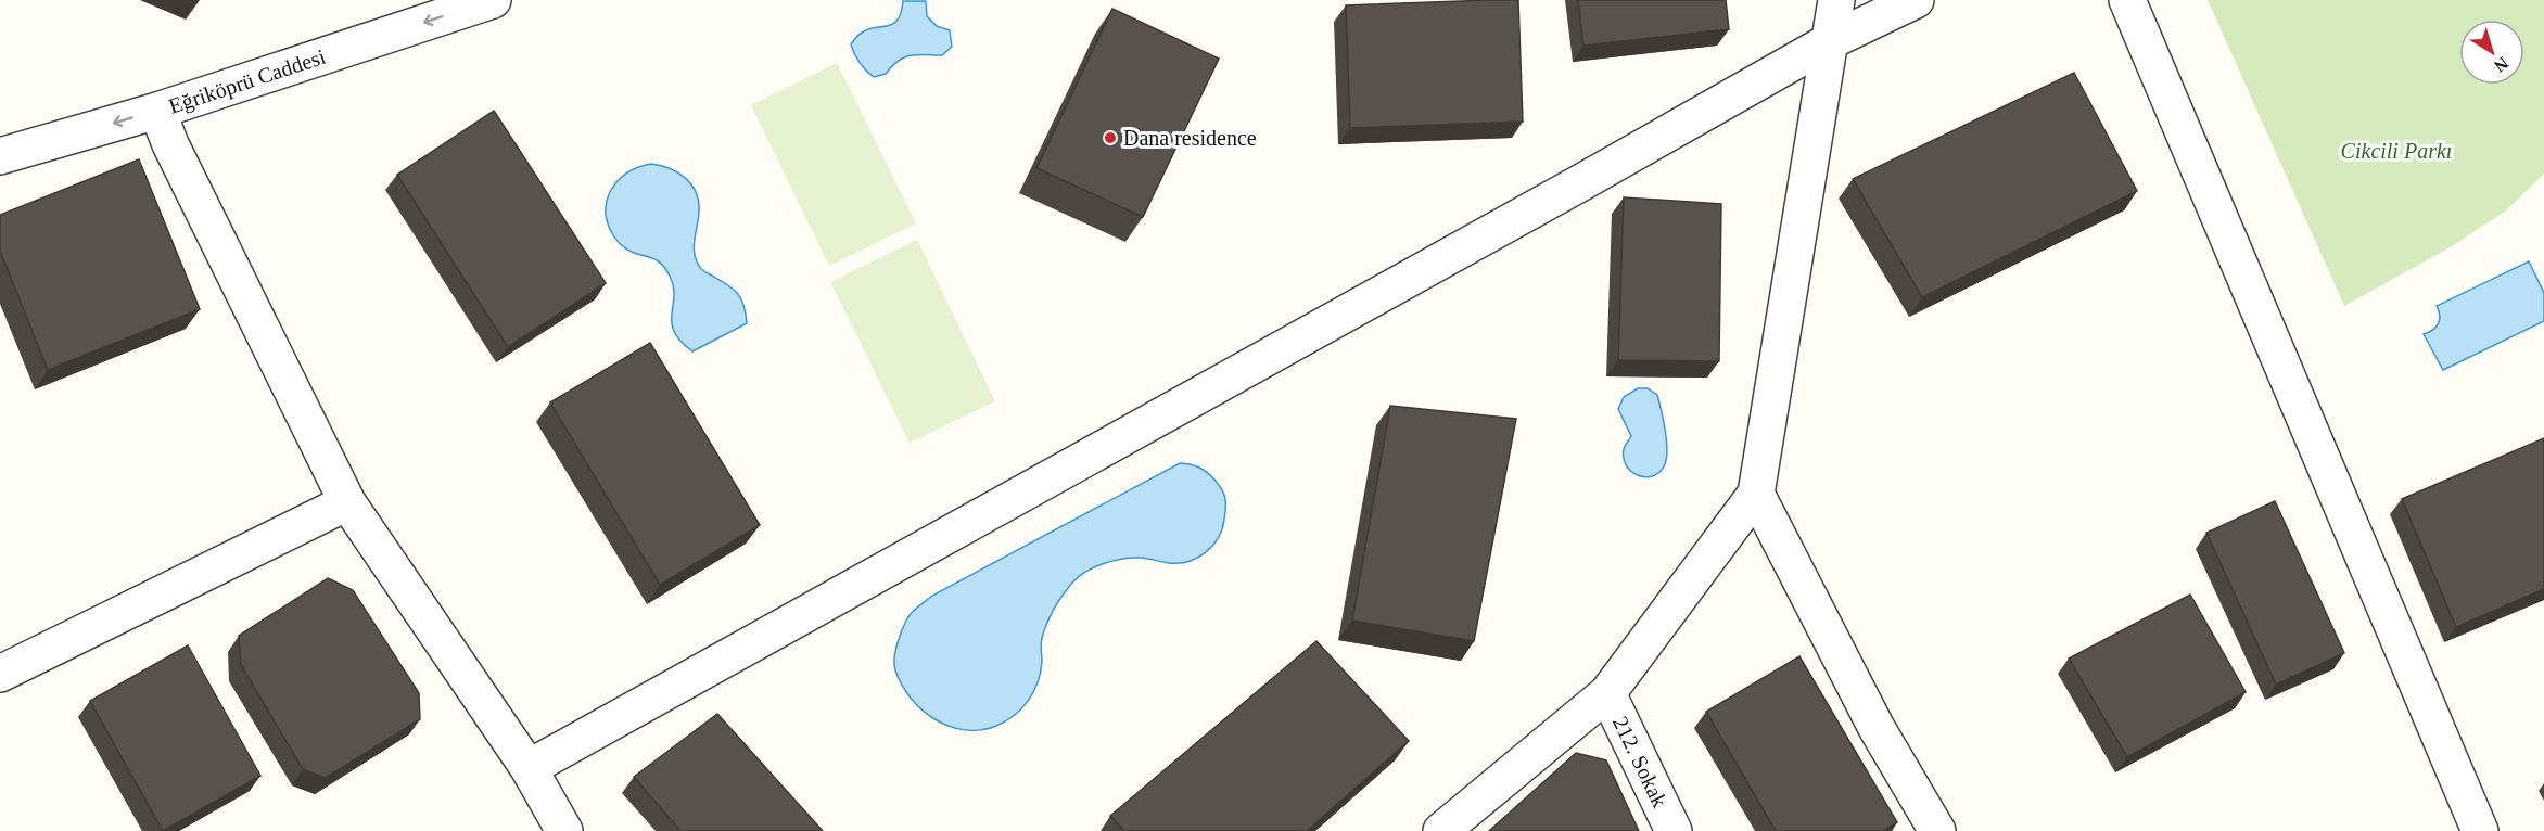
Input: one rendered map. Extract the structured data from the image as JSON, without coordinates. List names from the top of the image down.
{
  "streets": {
    "street": ["Eğriköprü Caddesi", "212. Sokak"]
  },
  "one_way": ["Eğriköprü Caddesi"],
  "parks": ["Cikcili Parkı"],
  "places": ["Dana residence"],
  "north": "bottom right"
}
